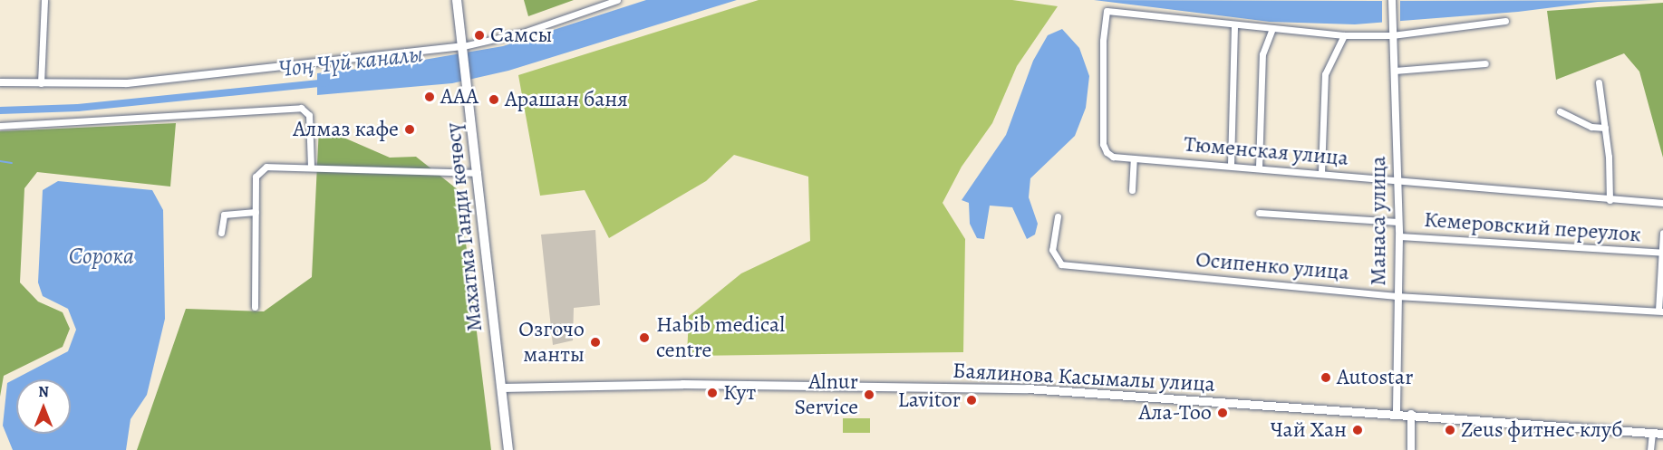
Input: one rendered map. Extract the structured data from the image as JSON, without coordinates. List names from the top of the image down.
{
  "streets": {
    "main road": ["Махатма Ганди көчөсү", "Баялинова Касымалы улица"],
    "street": [
      "Тюменская улица",
      "Манаса улица",
      "Кемеровский переулок",
      "Осипенко улица"
    ]
  },
  "crossings": [
    ["Тюменская улица", "Манаса улица"],
    ["Манаса улица", "Кемеровский переулок"],
    ["Манаса улица", "Осипенко улица"],
    ["Манаса улица", "Баялинова Касымалы улица"],
    ["Махатма Ганди көчөсү", "Баялинова Касымалы улица"]
  ],
  "water": ["Чоң Чүй каналы", "Сорока"],
  "places": [
    "Самсы",
    "ААА",
    "Арашан баня",
    "Алмаз кафе",
    "Habib medical centre",
    "Озгочо манты",
    "Autostar",
    "Кут",
    "Alnur Service",
    "Lavitor",
    "Ала-Тоо",
    "Чай Хан",
    "Zeus фитнес клуб"
  ],
  "north": "top"
}
